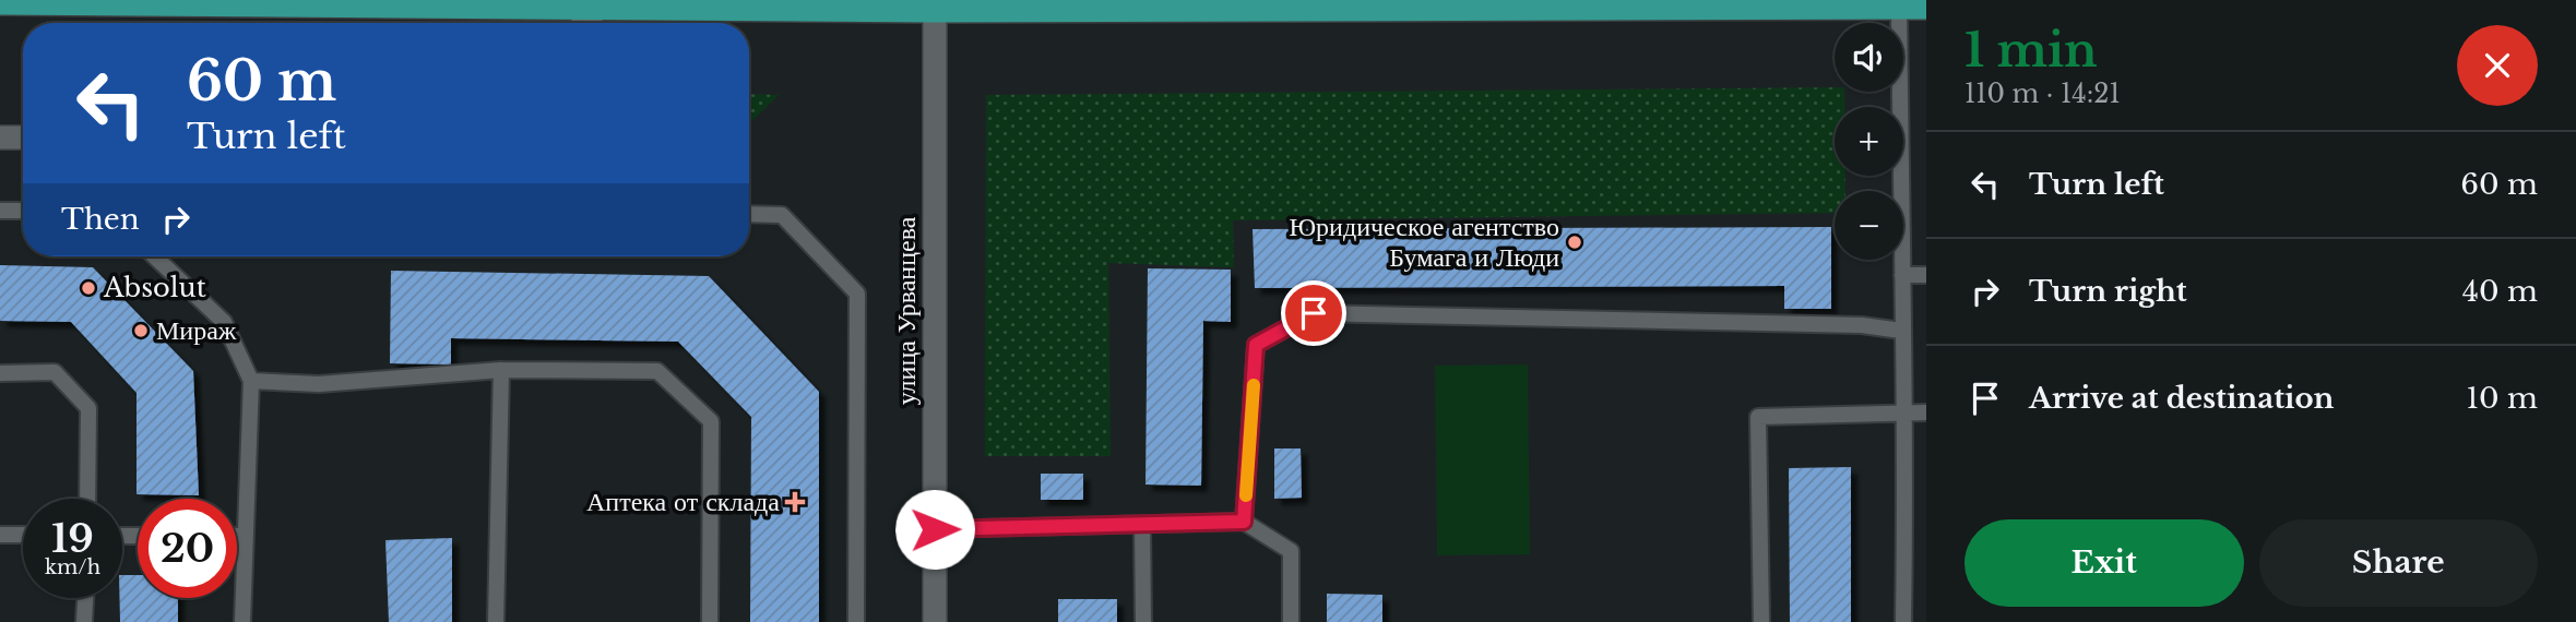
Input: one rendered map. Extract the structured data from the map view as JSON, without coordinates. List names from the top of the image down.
{
  "streets": {
    "street": ["улица Урванцева"]
  },
  "places": {
    "other": ["Юридическое агентство Бумага и Люди", "Absolut", "Мираж"],
    "health": ["Аптека от склада"]
  },
  "page": {
    "heading": ["1 min", "110 m · 14:21"],
    "map_buttons": ["+", "−"],
    "turn": ["60 m", "Turn left"],
    "list": [
      {
        "name": "Turn left",
        "value": "60 m"
      },
      {
        "name": "Turn right",
        "value": "40 m"
      },
      {
        "name": "Arrive at destination",
        "value": "10 m"
      }
    ],
    "then": "Then",
    "speed": "19 km/h",
    "limit": "20",
    "buttons": ["Exit", "Share"]
  }
}
